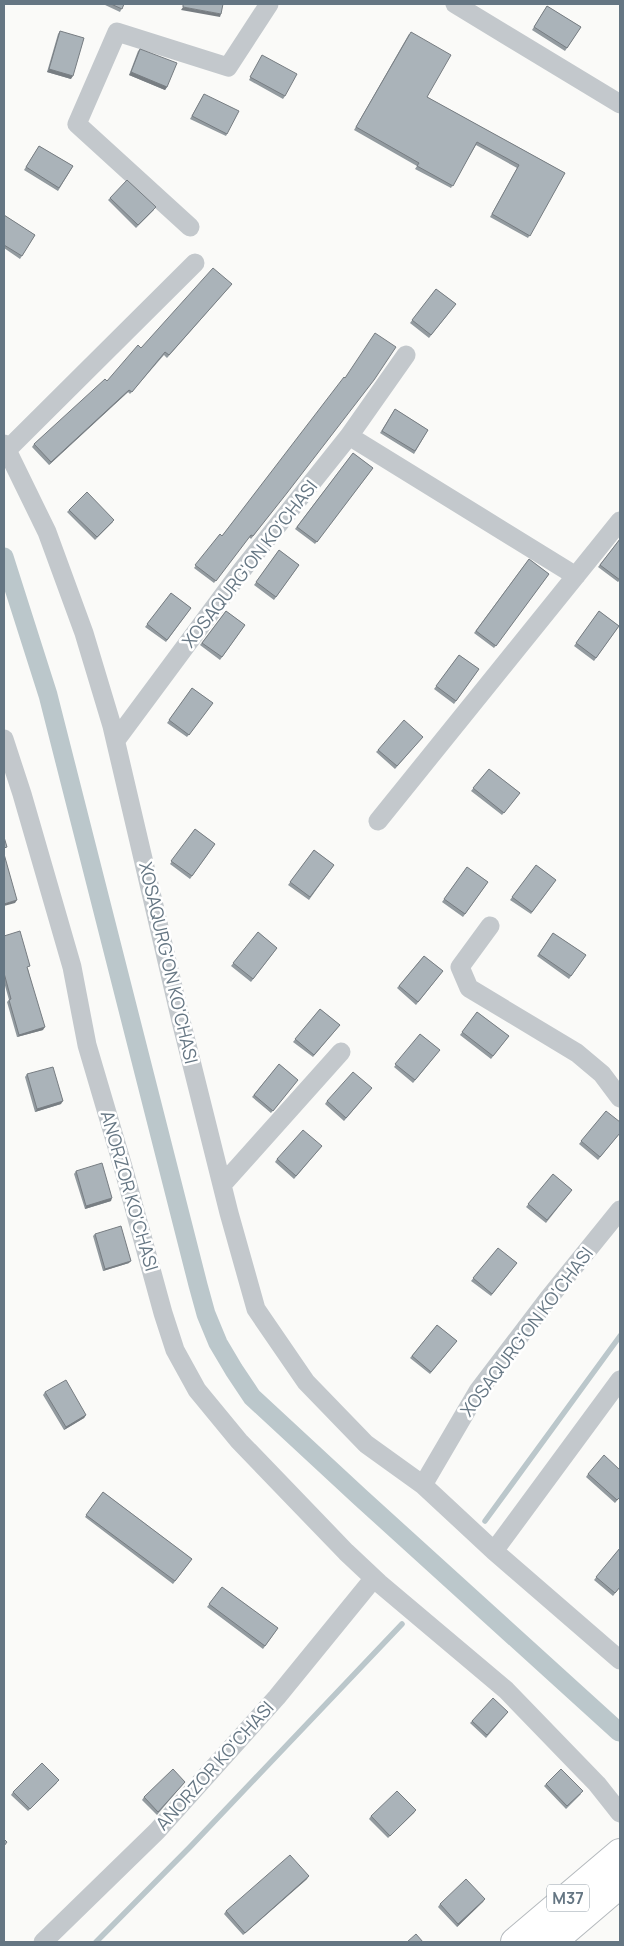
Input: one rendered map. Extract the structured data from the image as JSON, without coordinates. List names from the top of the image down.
{
  "streets": {
    "highway": ["M37"],
    "street": ["XOSAQURG'ON KO'CHASI", "ANORZOR KO'CHASI"]
  }
}
